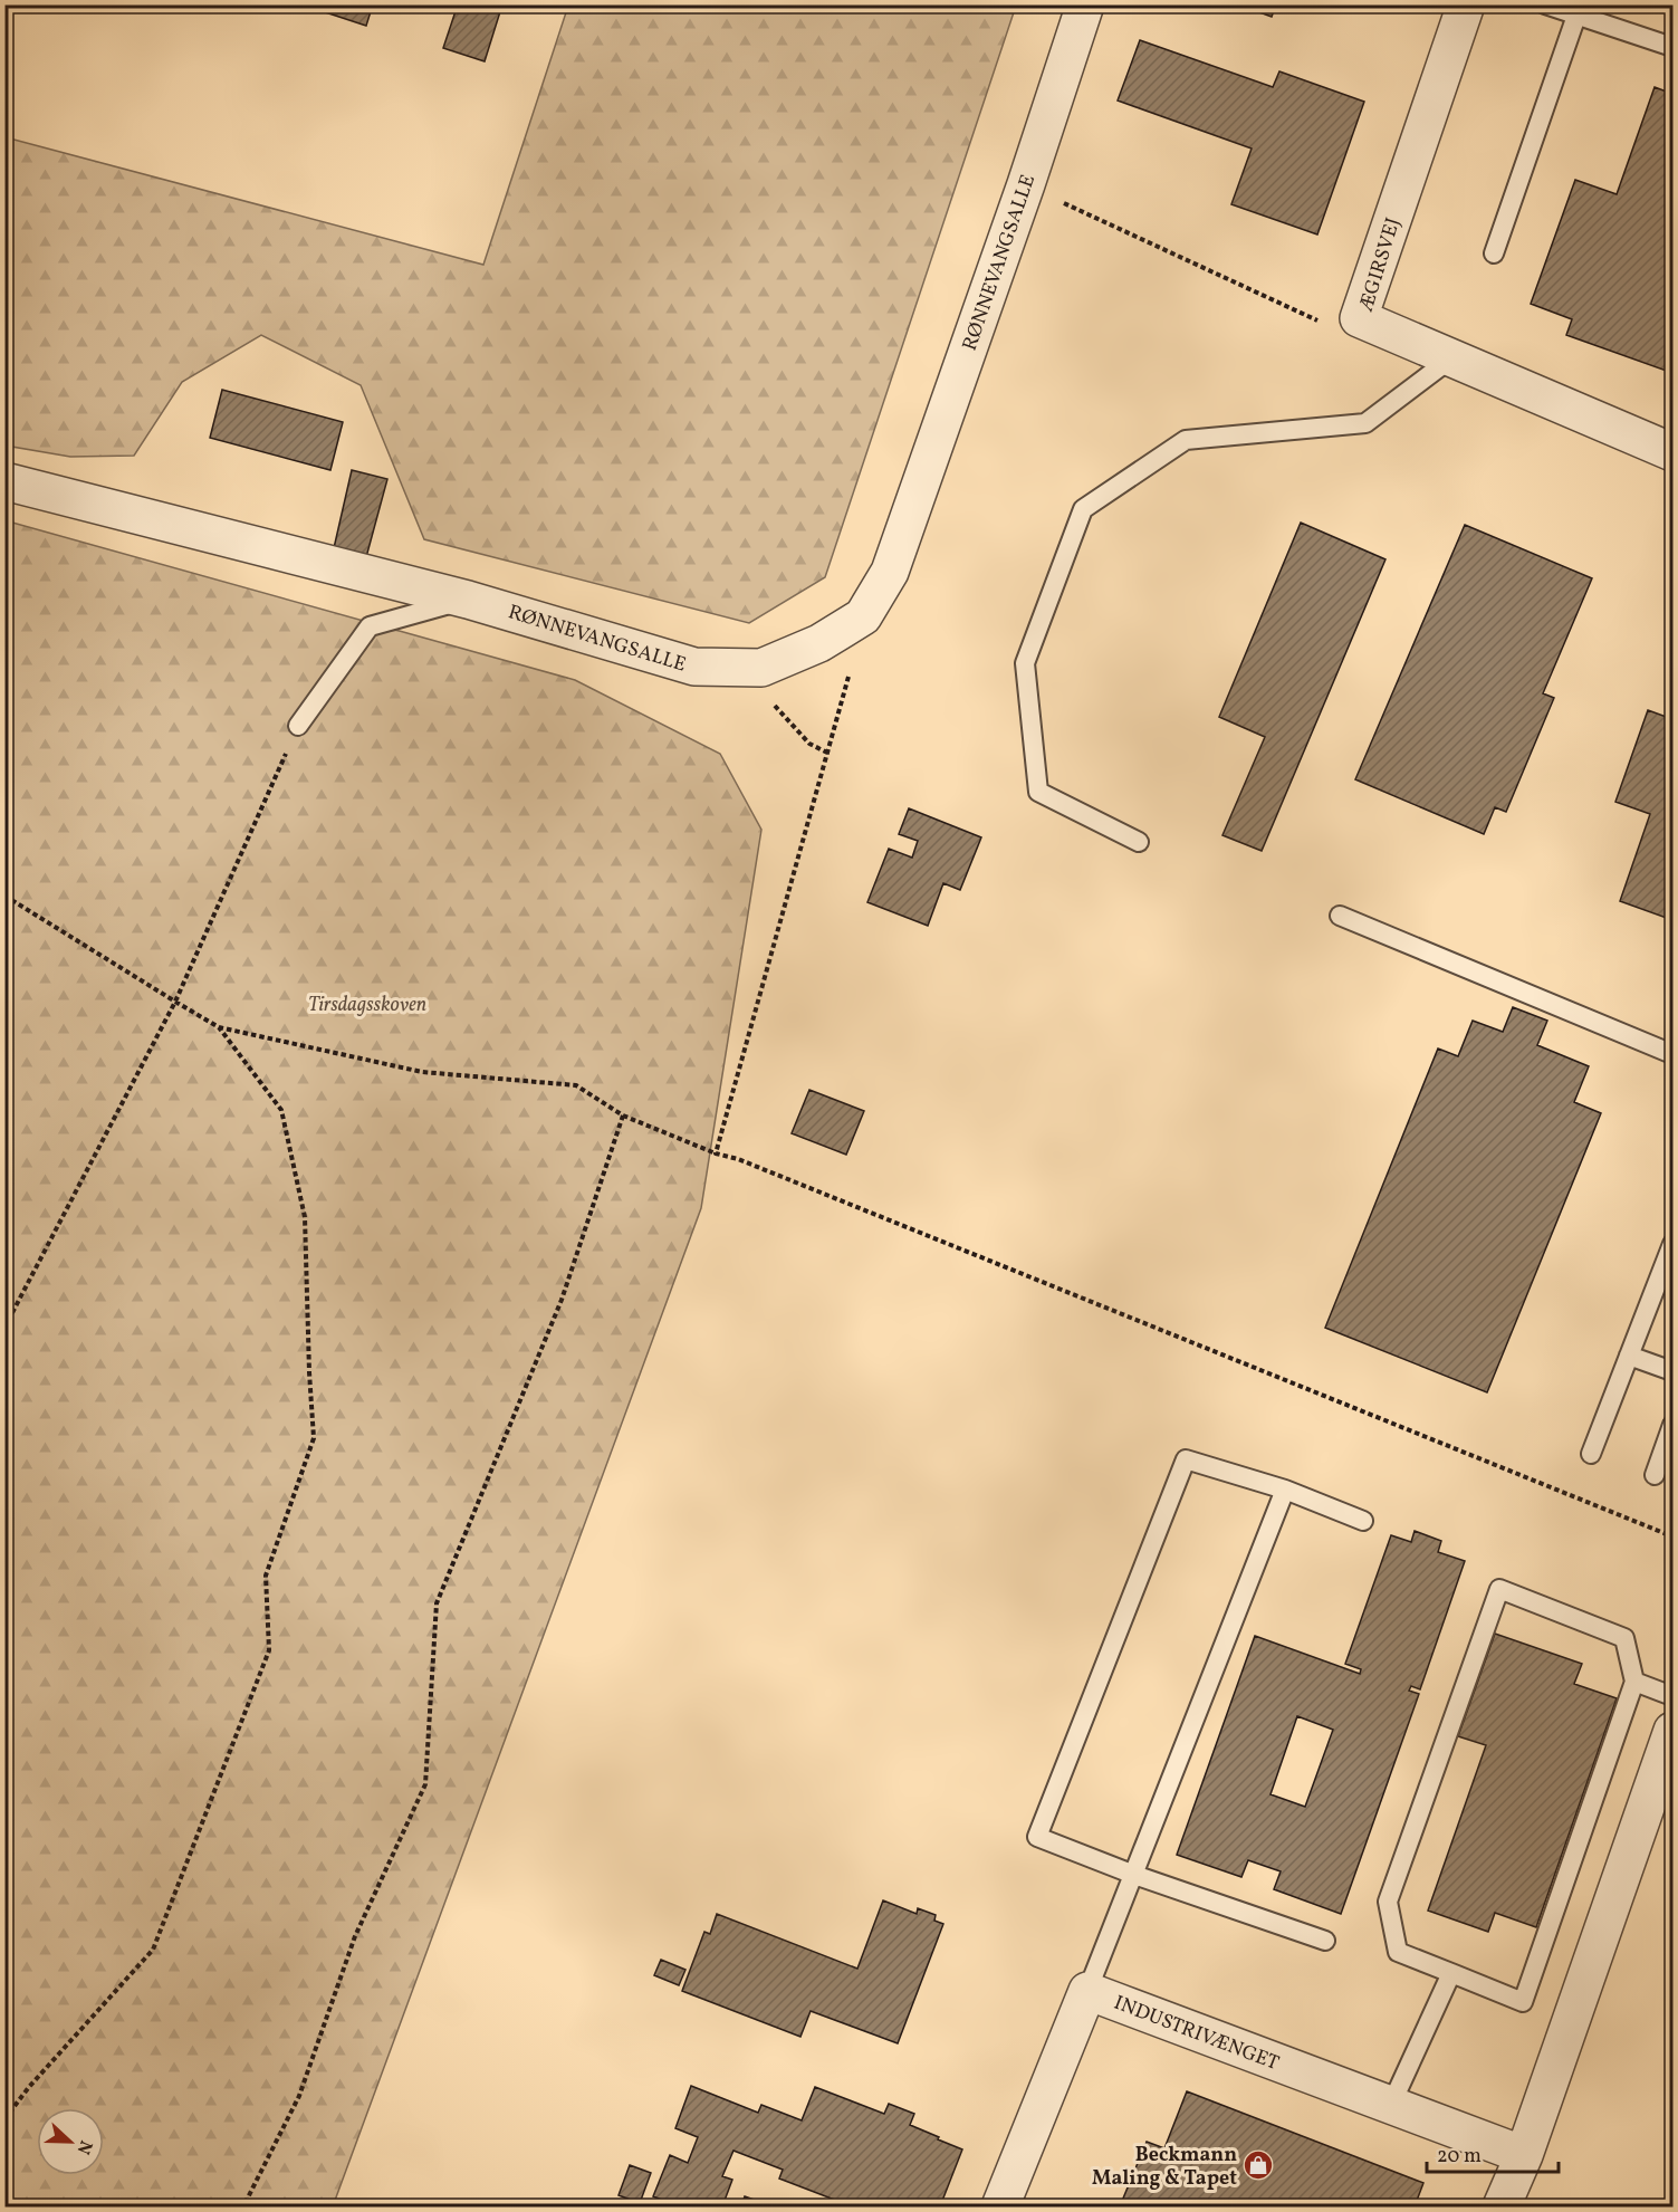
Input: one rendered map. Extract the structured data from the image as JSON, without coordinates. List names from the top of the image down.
{
  "streets": {
    "street": ["RØNNEVANGSALLE", "ÆGIRSVEJ", "INDUSTRIVÆNGET"]
  },
  "parks": ["Tirsdagsskoven"],
  "places": {
    "shop": ["Beckmann Maling & Tapet"]
  },
  "scale_bar": "20 m",
  "north": "right"
}
